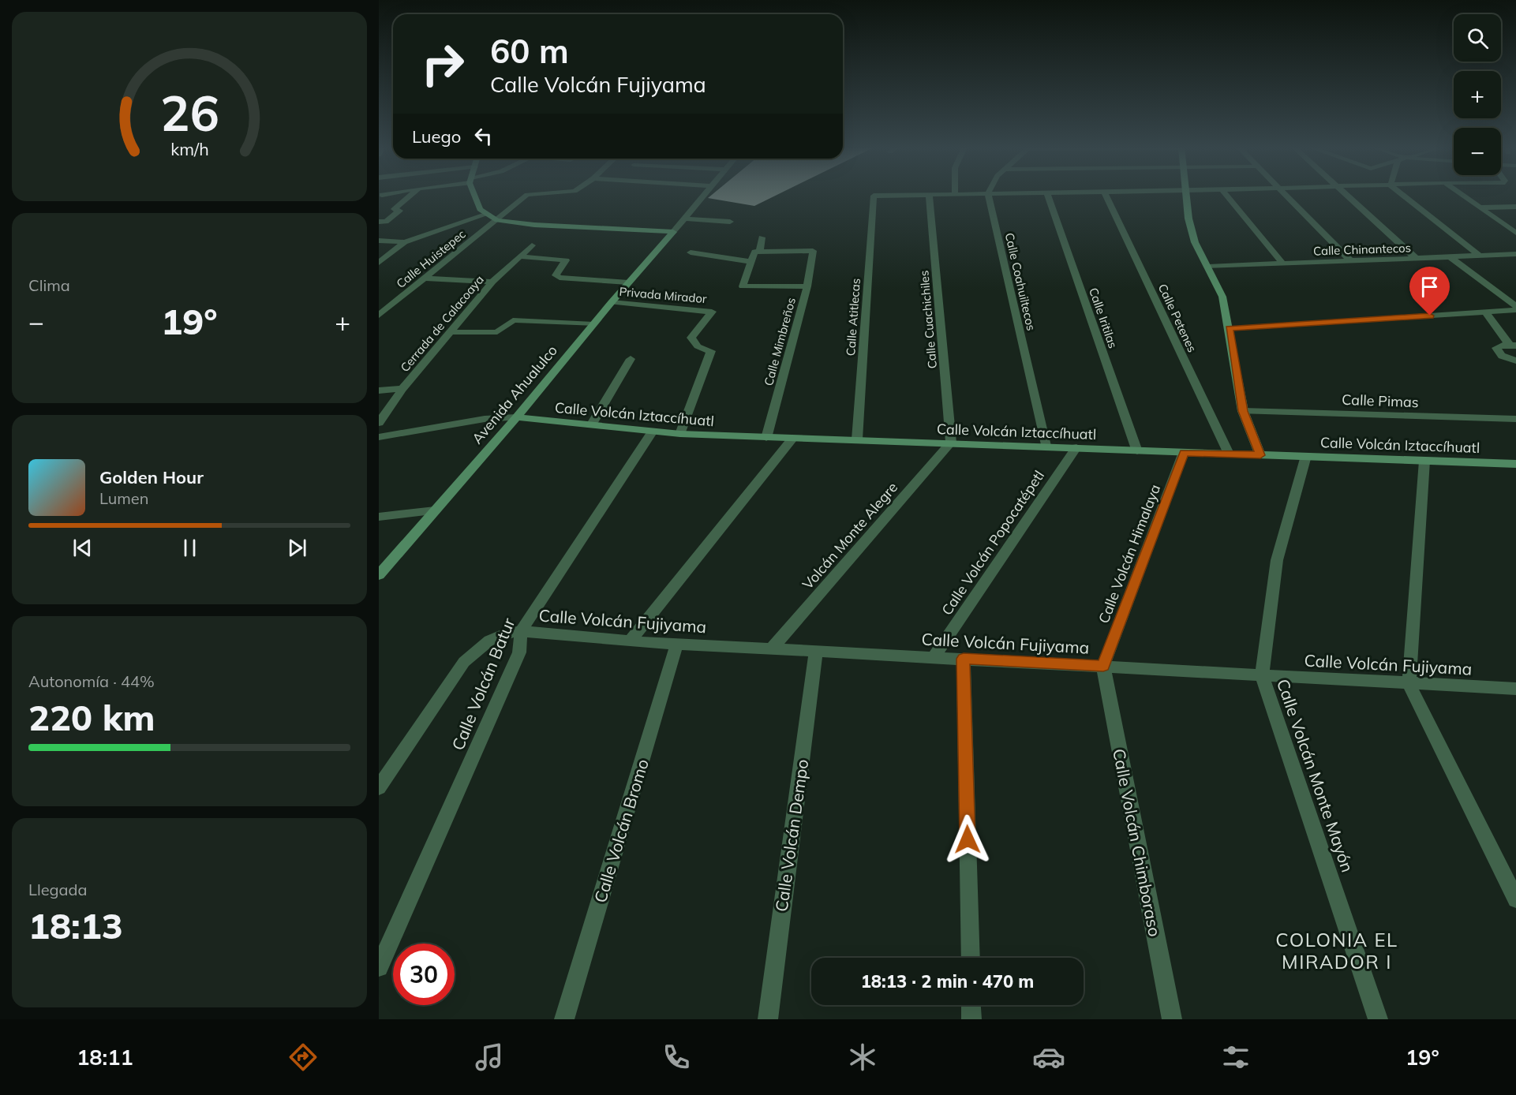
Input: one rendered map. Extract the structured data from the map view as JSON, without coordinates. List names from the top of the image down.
{
  "streets": {
    "street": [
      "Calle Chinantecos",
      "Calle Huistepec",
      "Calle Coahuiltecos",
      "Privada Mirador",
      "Calle Atitlecas",
      "Calle Iritilas",
      "Calle Petenes",
      "Calle Cuachichiles",
      "Cerrada de Calacoaya",
      "Calle Mimbreños",
      "Avenida Ahualulco",
      "Calle Pimas",
      "Calle Volcán Iztaccíhuatl",
      "Volcán Monte Alegre",
      "Calle Volcán Popocatépetl",
      "Calle Volcán Himalaya",
      "Calle Volcán Fujiyama",
      "Calle Volcán Batur",
      "Calle Volcán Monte Mayón",
      "Calle Volcán Bromo",
      "Calle Volcán Dempo",
      "Calle Volcán Chimboraso"
    ]
  },
  "crossings": [
    ["Calle Coahuiltecos", "Calle Volcán Iztaccíhuatl"],
    ["Privada Mirador", "Avenida Ahualulco"],
    ["Privada Mirador", "Calle Volcán Iztaccíhuatl"],
    ["Calle Atitlecas", "Calle Volcán Iztaccíhuatl"],
    ["Calle Iritilas", "Calle Volcán Iztaccíhuatl"],
    ["Calle Petenes", "Calle Volcán Iztaccíhuatl"],
    ["Calle Cuachichiles", "Calle Volcán Iztaccíhuatl"],
    ["Calle Cuachichiles", "Volcán Monte Alegre"],
    ["Calle Mimbreños", "Calle Volcán Iztaccíhuatl"],
    ["Avenida Ahualulco", "Calle Volcán Iztaccíhuatl"],
    ["Calle Volcán Iztaccíhuatl", "Volcán Monte Alegre"],
    ["Calle Volcán Iztaccíhuatl", "Calle Volcán Popocatépetl"],
    ["Calle Volcán Iztaccíhuatl", "Calle Volcán Himalaya"],
    ["Calle Volcán Iztaccíhuatl", "Calle Volcán Batur"],
    ["Calle Volcán Iztaccíhuatl", "Calle Volcán Monte Mayón"],
    ["Volcán Monte Alegre", "Calle Volcán Fujiyama"],
    ["Calle Volcán Popocatépetl", "Calle Volcán Fujiyama"],
    ["Calle Volcán Himalaya", "Calle Volcán Fujiyama"],
    ["Calle Volcán Himalaya", "Calle Volcán Chimboraso"],
    ["Calle Volcán Fujiyama", "Calle Volcán Batur"],
    ["Calle Volcán Fujiyama", "Calle Volcán Monte Mayón"],
    ["Calle Volcán Fujiyama", "Calle Volcán Bromo"],
    ["Calle Volcán Fujiyama", "Calle Volcán Dempo"],
    ["Calle Volcán Fujiyama", "Calle Volcán Chimboraso"]
  ],
  "districts": ["COLONIA EL MIRADOR I"],
  "page": {
    "map_buttons": ["+", "−"],
    "turn": ["60 m", "Calle Volcán Fujiyama"],
    "then": "Luego",
    "tile": [
      "Clima",
      ["Autonomía · 44%", "220 km"],
      ["Llegada", "18:13"]
    ],
    "heat": ["−", "19°", "+"],
    "song": ["Golden Hour", "Lumen"],
    "limit": "30",
    "trip": "18:13 · 2 min · 470 m",
    "tabs": ["18:11", "19°"],
    "gauge": ["26", "km/h"]
  }
}
